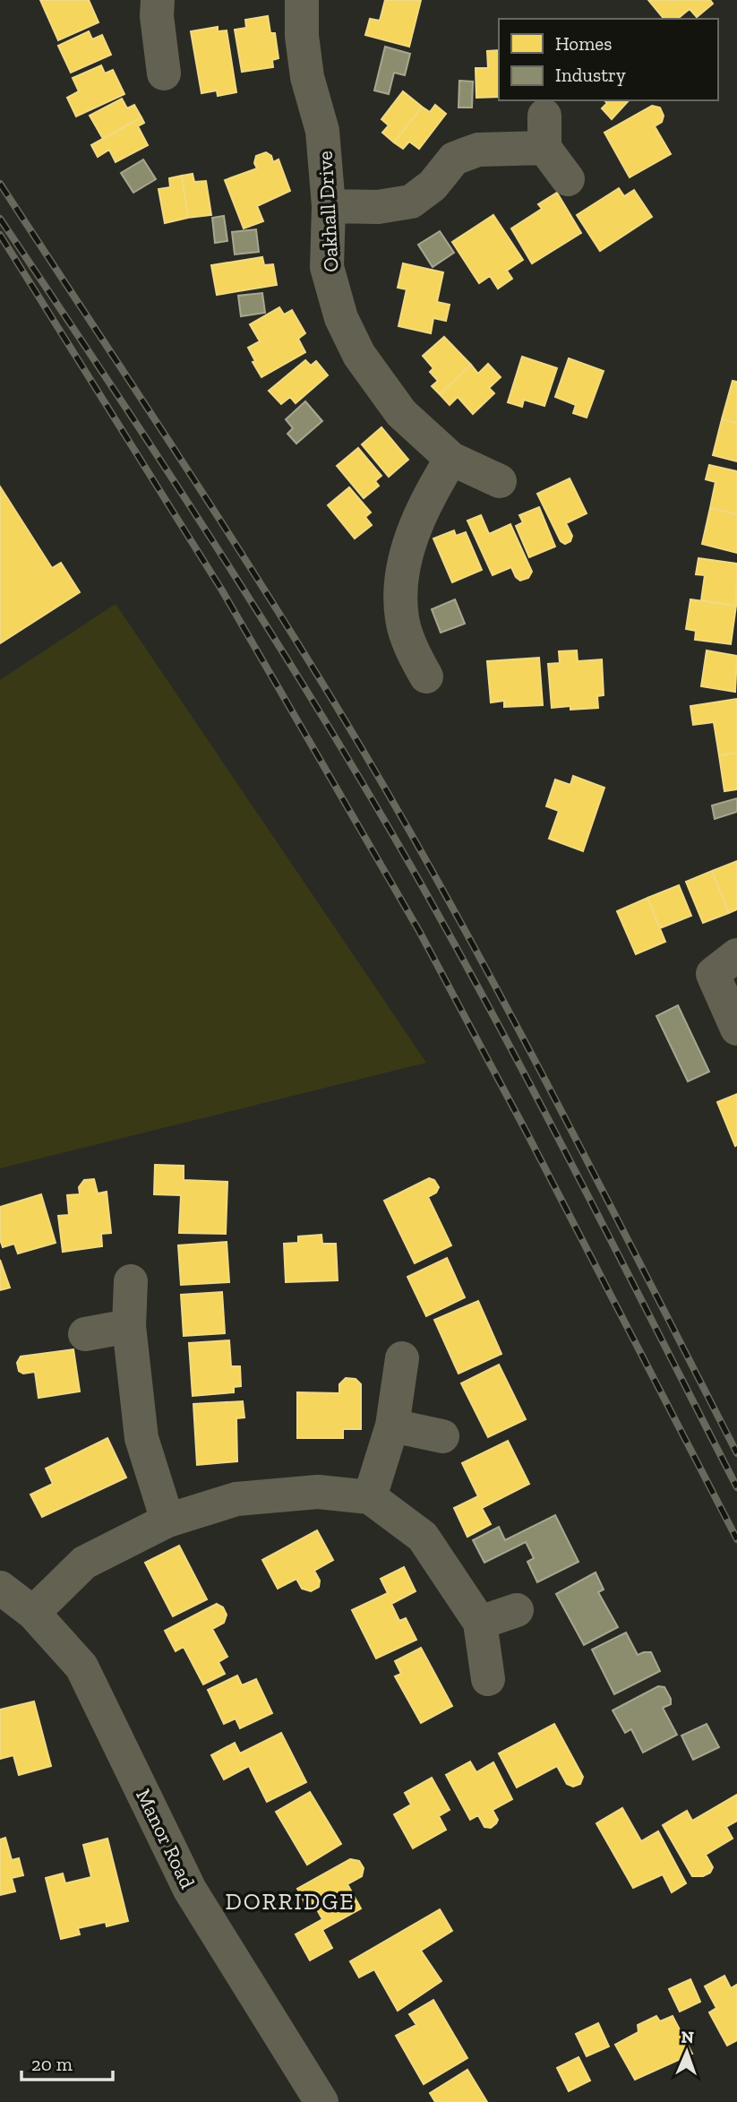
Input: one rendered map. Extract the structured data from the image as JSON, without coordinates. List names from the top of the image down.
{
  "streets": {
    "street": ["Oakhall Drive", "Manor Road"]
  },
  "districts": ["DORRIDGE"],
  "legend": ["Homes", "Industry"],
  "scale_bar": "20 m",
  "north": "top"
}
